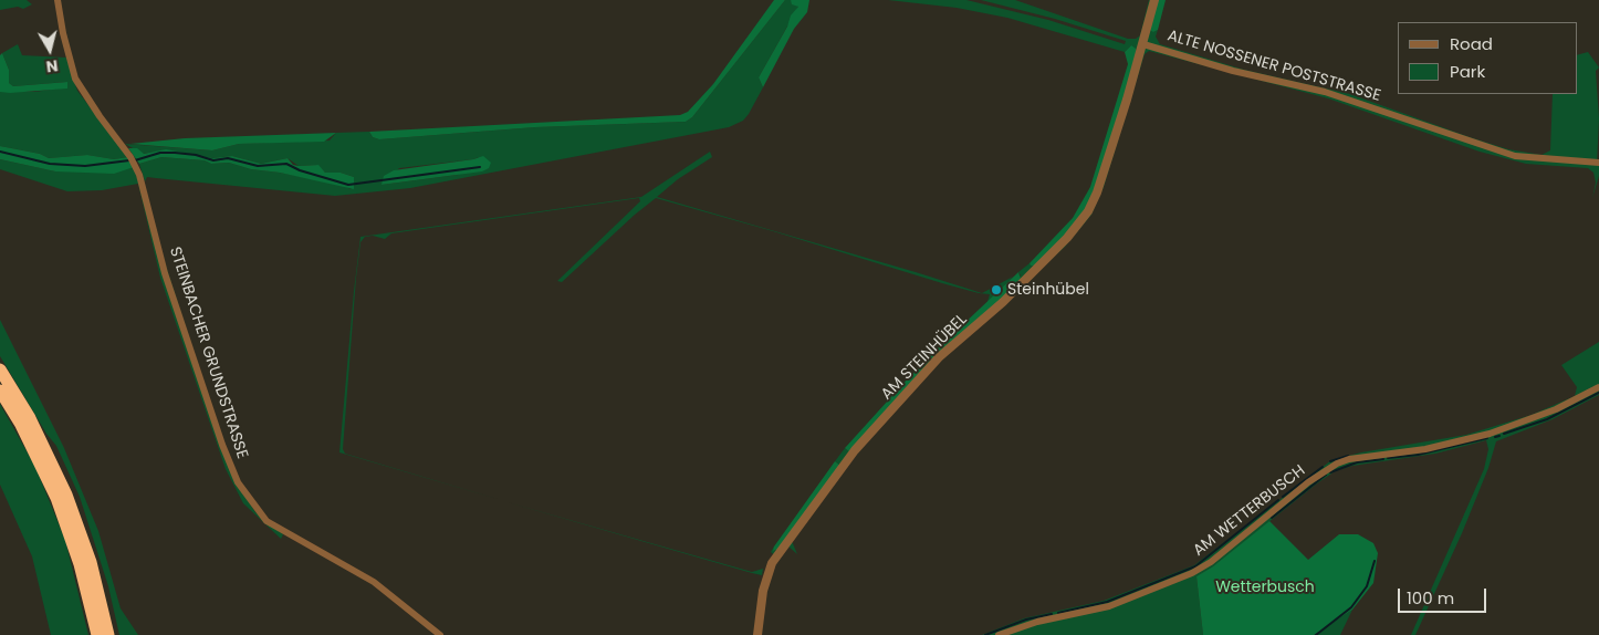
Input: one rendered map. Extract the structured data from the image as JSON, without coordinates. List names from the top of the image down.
{
  "streets": {
    "street": [
      "ALTE NOSSENER POSTSTRASSE",
      "STEINBACHER GRUNDSTRASSE",
      "AM STEINHÜBEL",
      "AM WETTERBUSCH"
    ]
  },
  "crossings": [
    ["ALTE NOSSENER POSTSTRASSE", "AM STEINHÜBEL"]
  ],
  "parks": ["Wetterbusch"],
  "places": ["Steinhübel"],
  "legend": ["Road", "Park"],
  "scale_bar": "100 m",
  "north": "bottom"
}
